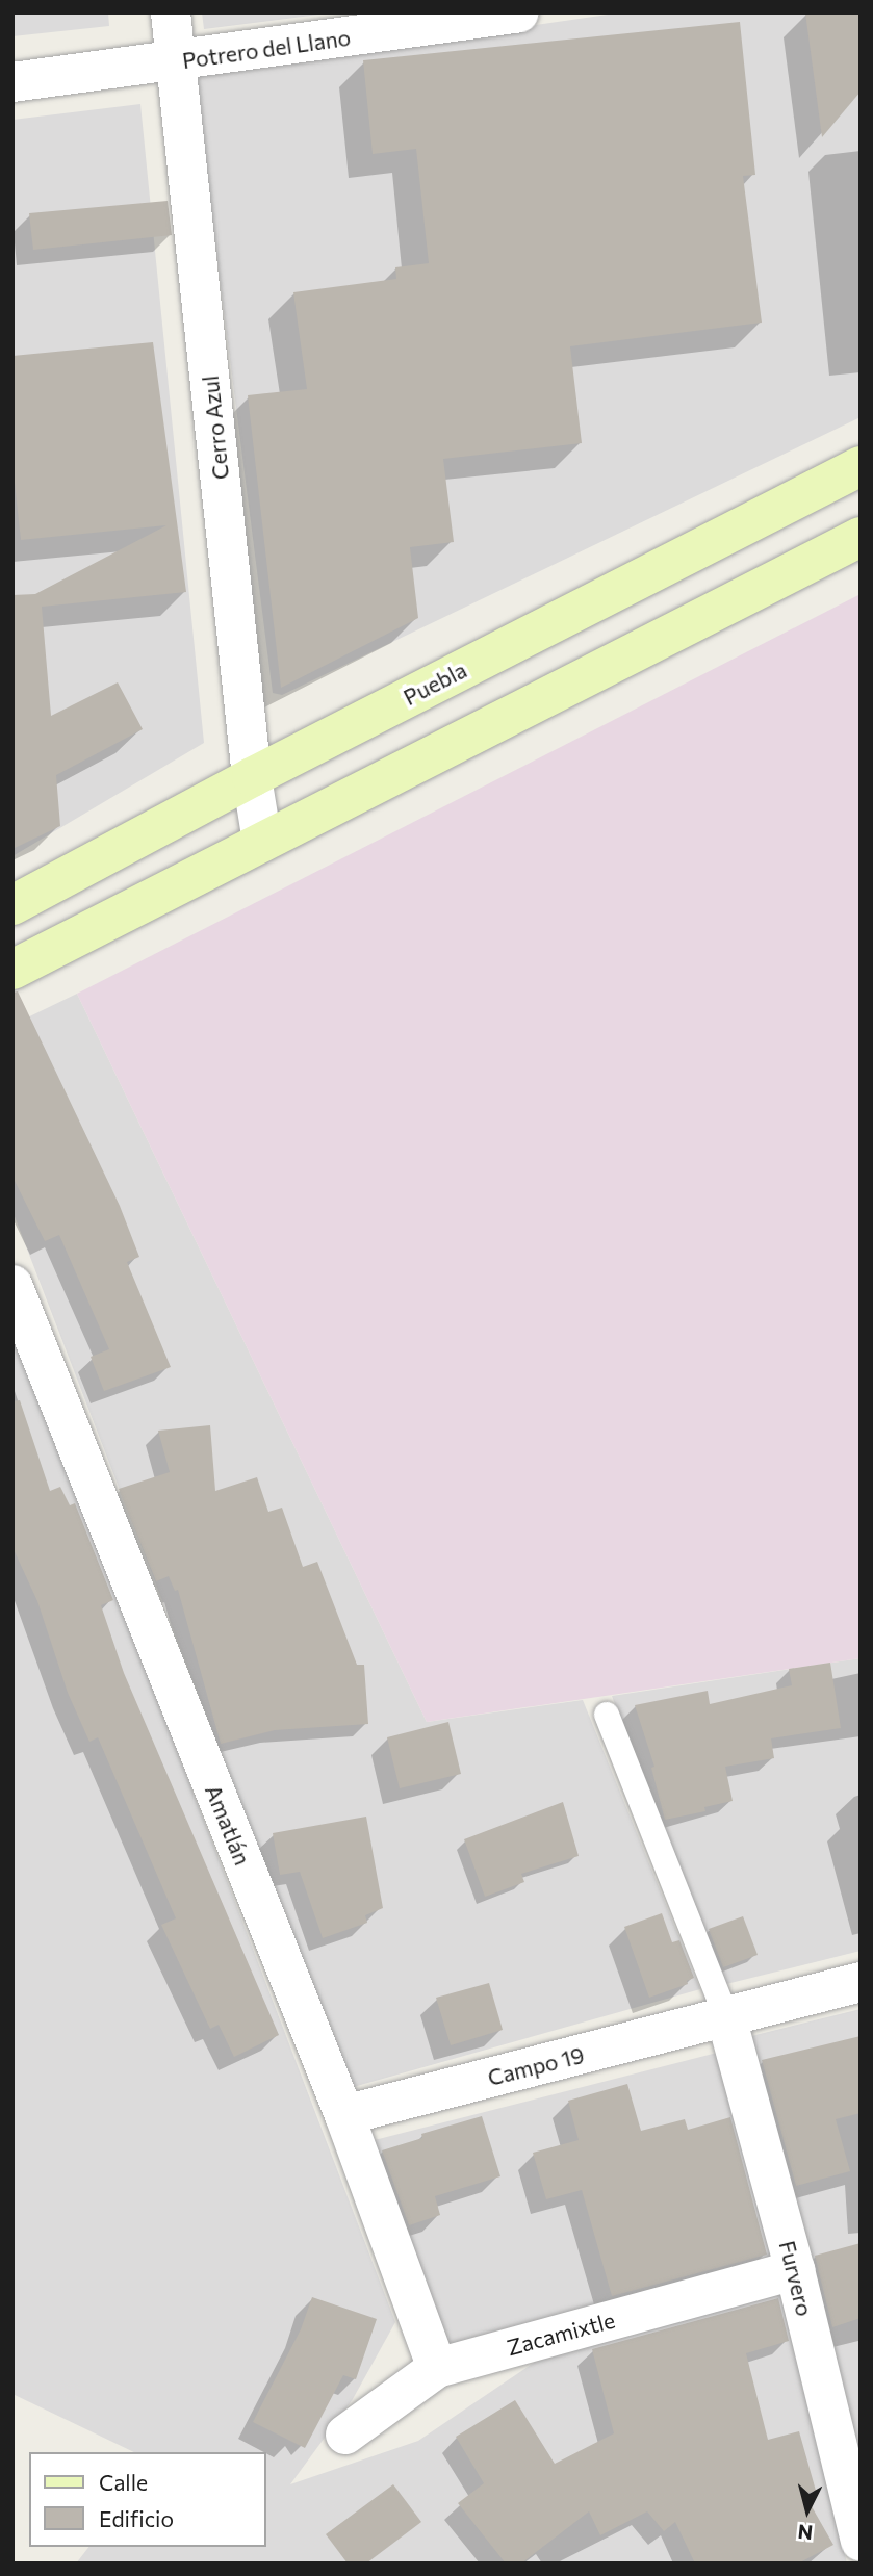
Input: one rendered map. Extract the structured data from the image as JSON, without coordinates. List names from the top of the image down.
{
  "streets": {
    "main road": ["Puebla"],
    "street": [
      "Potrero del Llano",
      "Cerro Azul",
      "Amatlán",
      "Campo 19",
      "Furvero",
      "Zacamixtle"
    ]
  },
  "crossings": [
    ["Potrero del Llano", "Cerro Azul"],
    ["Cerro Azul", "Puebla"],
    ["Amatlán", "Campo 19"],
    ["Amatlán", "Zacamixtle"],
    ["Campo 19", "Furvero"],
    ["Furvero", "Zacamixtle"]
  ],
  "legend": ["Calle", "Edificio"],
  "north": "bottom"
}
